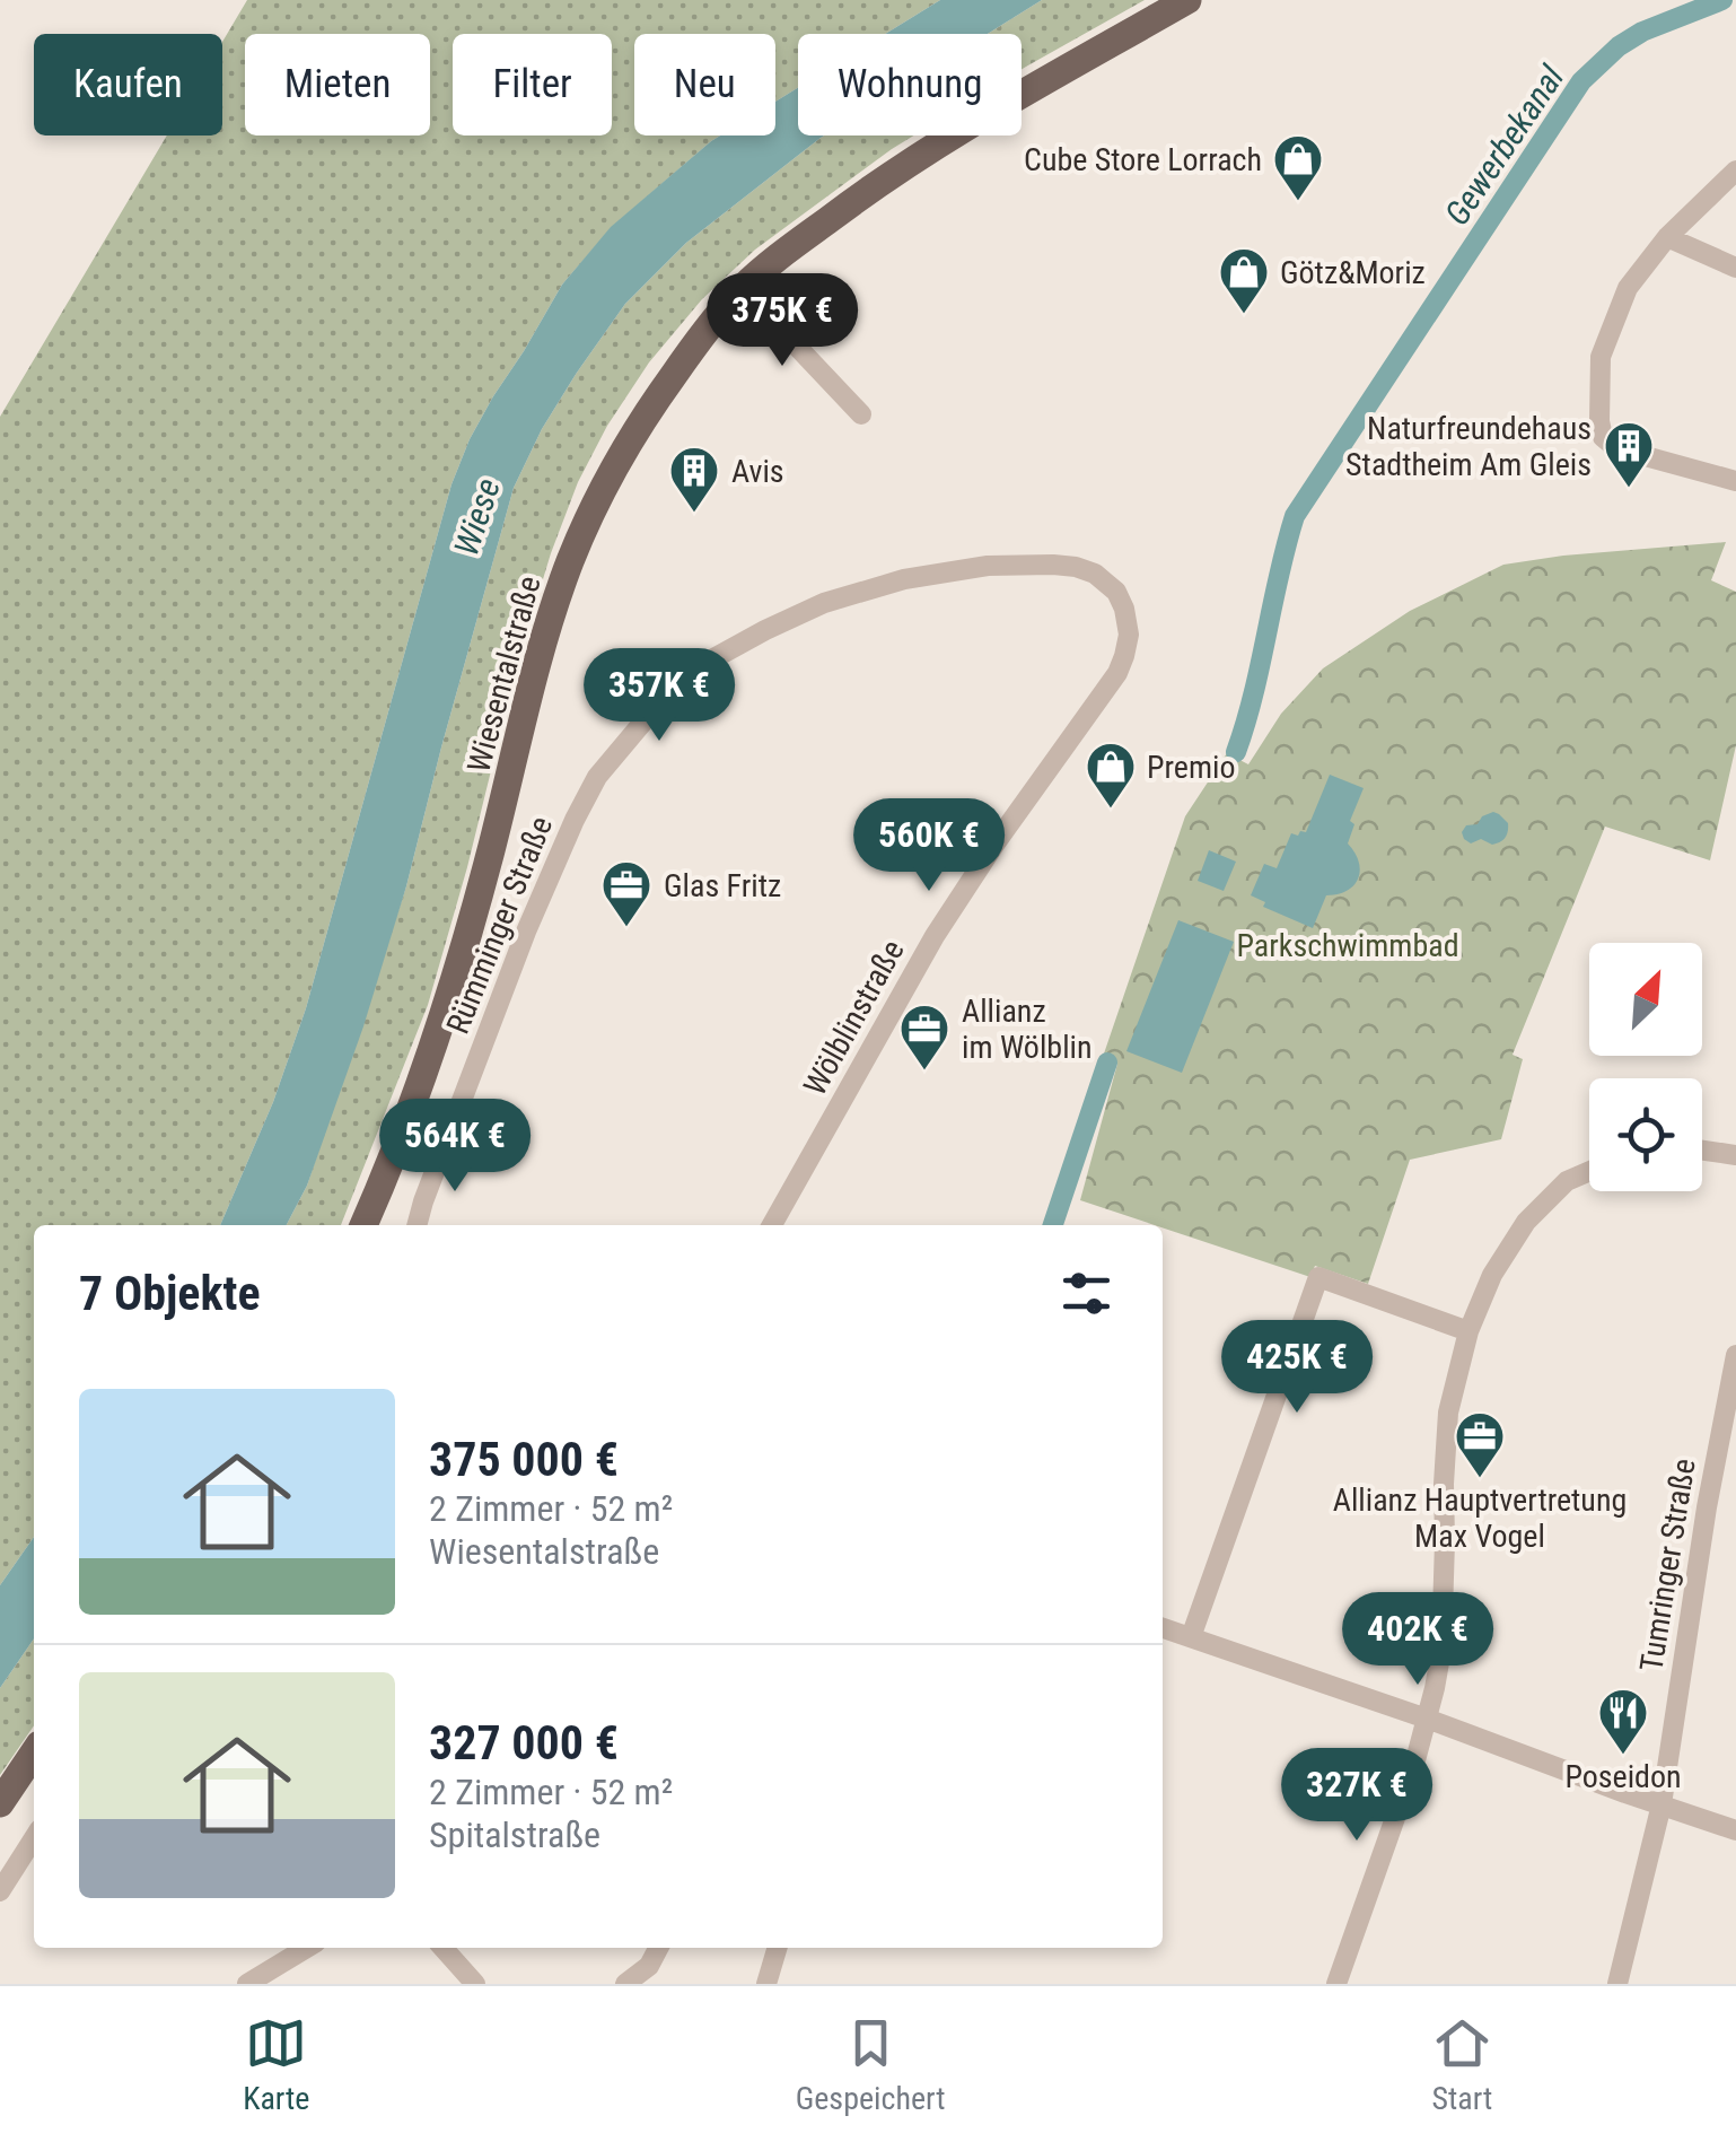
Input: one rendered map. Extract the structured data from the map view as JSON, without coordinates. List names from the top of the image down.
{
  "streets": {
    "main road": ["Wiesentalstraße"],
    "street": ["Rümminger Straße", "Wölblinstraße", "Tumringer Straße"]
  },
  "crossings": [
    ["Rümminger Straße", "Wölblinstraße"]
  ],
  "water": ["Gewerbekanal", "Wiese"],
  "parks": ["Parkschwimmbad"],
  "places": {
    "shop": ["Cube Store Lorrach", "Götz&Moriz", "Premio"],
    "building": ["Naturfreundehaus Stadtheim Am Gleis", "Avis"],
    "office": ["Glas Fritz", "Allianz im Wölblin", "Allianz Hauptvertretung Max Vogel"],
    "restaurant": ["Poseidon"]
  },
  "north": "top right",
  "page": {
    "chip": [
      "Kaufen",
      "Mieten",
      "Filter",
      "Neu",
      "Wohnung"
    ],
    "price": [
      "375K €",
      "357K €",
      "560K €",
      "564K €",
      "425K €",
      "402K €",
      "327K €"
    ],
    "heading": "7 Objekte",
    "list": [
      {
        "name": "375 000 €",
        "note": "2 Zimmer · 52 m² · Wiesentalstraße"
      },
      {
        "name": "327 000 €",
        "note": "2 Zimmer · 52 m² · Spitalstraße"
      }
    ],
    "tabs": ["Karte", "Gespeichert", "Start"]
  }
}
